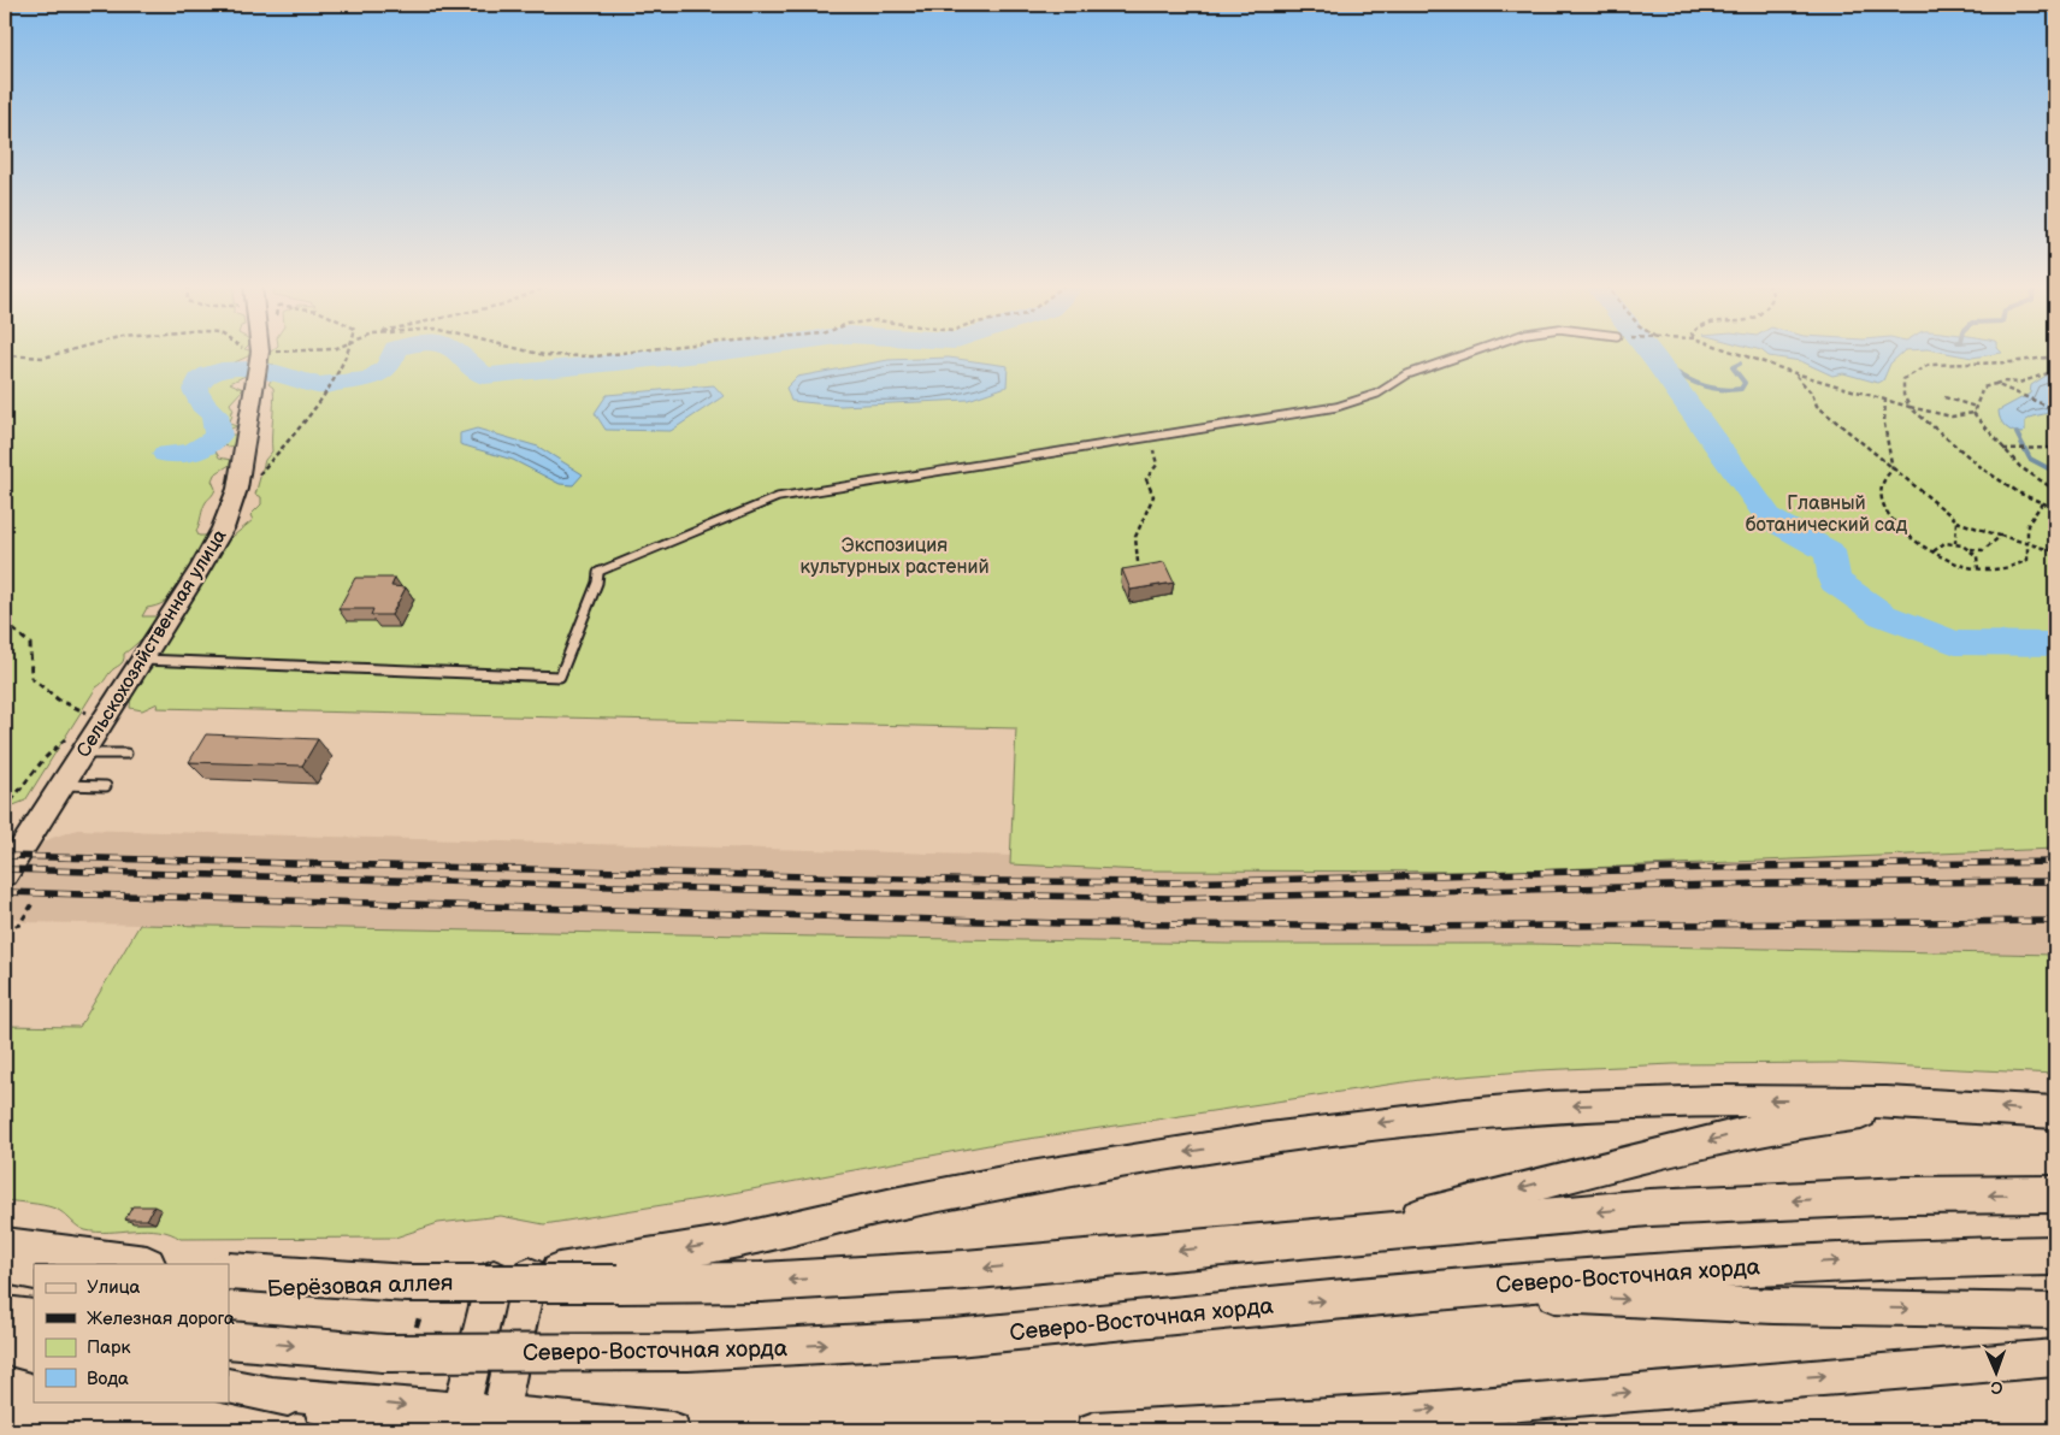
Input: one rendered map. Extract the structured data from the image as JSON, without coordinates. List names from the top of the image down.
{
  "streets": {
    "main road": ["Сельскохозяйственная улица", "Северо-Восточная хорда", "Берёзовая аллея"]
  },
  "parks": ["Главный ботанический сад", "Экспозиция культурных растений"],
  "legend": [
    "Улица",
    "Железная дорога",
    "Парк",
    "Вода"
  ],
  "north": "bottom"
}
